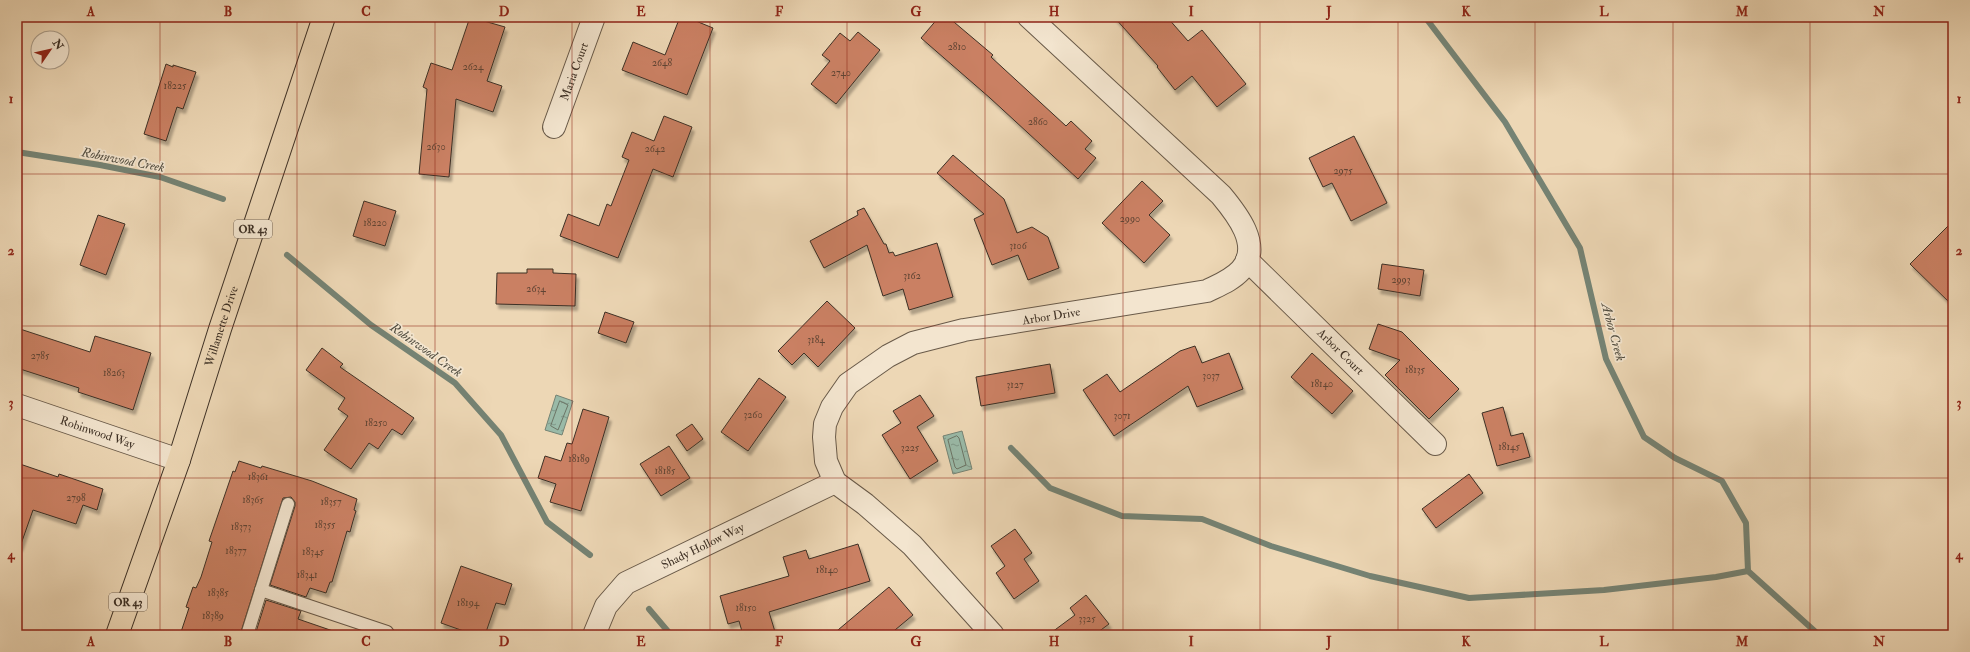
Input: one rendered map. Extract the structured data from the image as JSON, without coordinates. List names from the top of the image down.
{
  "streets": {
    "main road": ["OR 43", "Willamette Drive"],
    "street": [
      "Maria Court",
      "Arbor Drive",
      "Arbor Court",
      "Robinwood Way",
      "Shady Hollow Way"
    ]
  },
  "crossings": [
    ["Arbor Drive", "Arbor Court"],
    ["Arbor Drive", "Shady Hollow Way"],
    ["Willamette Drive", "Robinwood Way"]
  ],
  "water": ["Robinwood Creek", "Arbor Creek"],
  "house_numbers": [
    "2810",
    "2648",
    "2624",
    "2740",
    "18225",
    "2860",
    "2630",
    "2642",
    "2975",
    "2990",
    "18220",
    "3106",
    "3162",
    "2993",
    "2634",
    "3184",
    "2785",
    "18135",
    "18263",
    "3037",
    "18140",
    "3127",
    "3260",
    "3071",
    "18250",
    "18145",
    "3225",
    "18189",
    "18185",
    "18361",
    "2798",
    "18365",
    "18357",
    "18355",
    "18373",
    "18377",
    "18345",
    "18140",
    "18341",
    "18385",
    "18194",
    "18150",
    "18389",
    "3325"
  ],
  "north": "top right",
  "grid": {
    "columns": [
      "A",
      "B",
      "C",
      "D",
      "E",
      "F",
      "G",
      "H",
      "I",
      "J",
      "K",
      "L",
      "M",
      "N"
    ],
    "rows": [
      "1",
      "2",
      "3",
      "4"
    ]
  }
}
